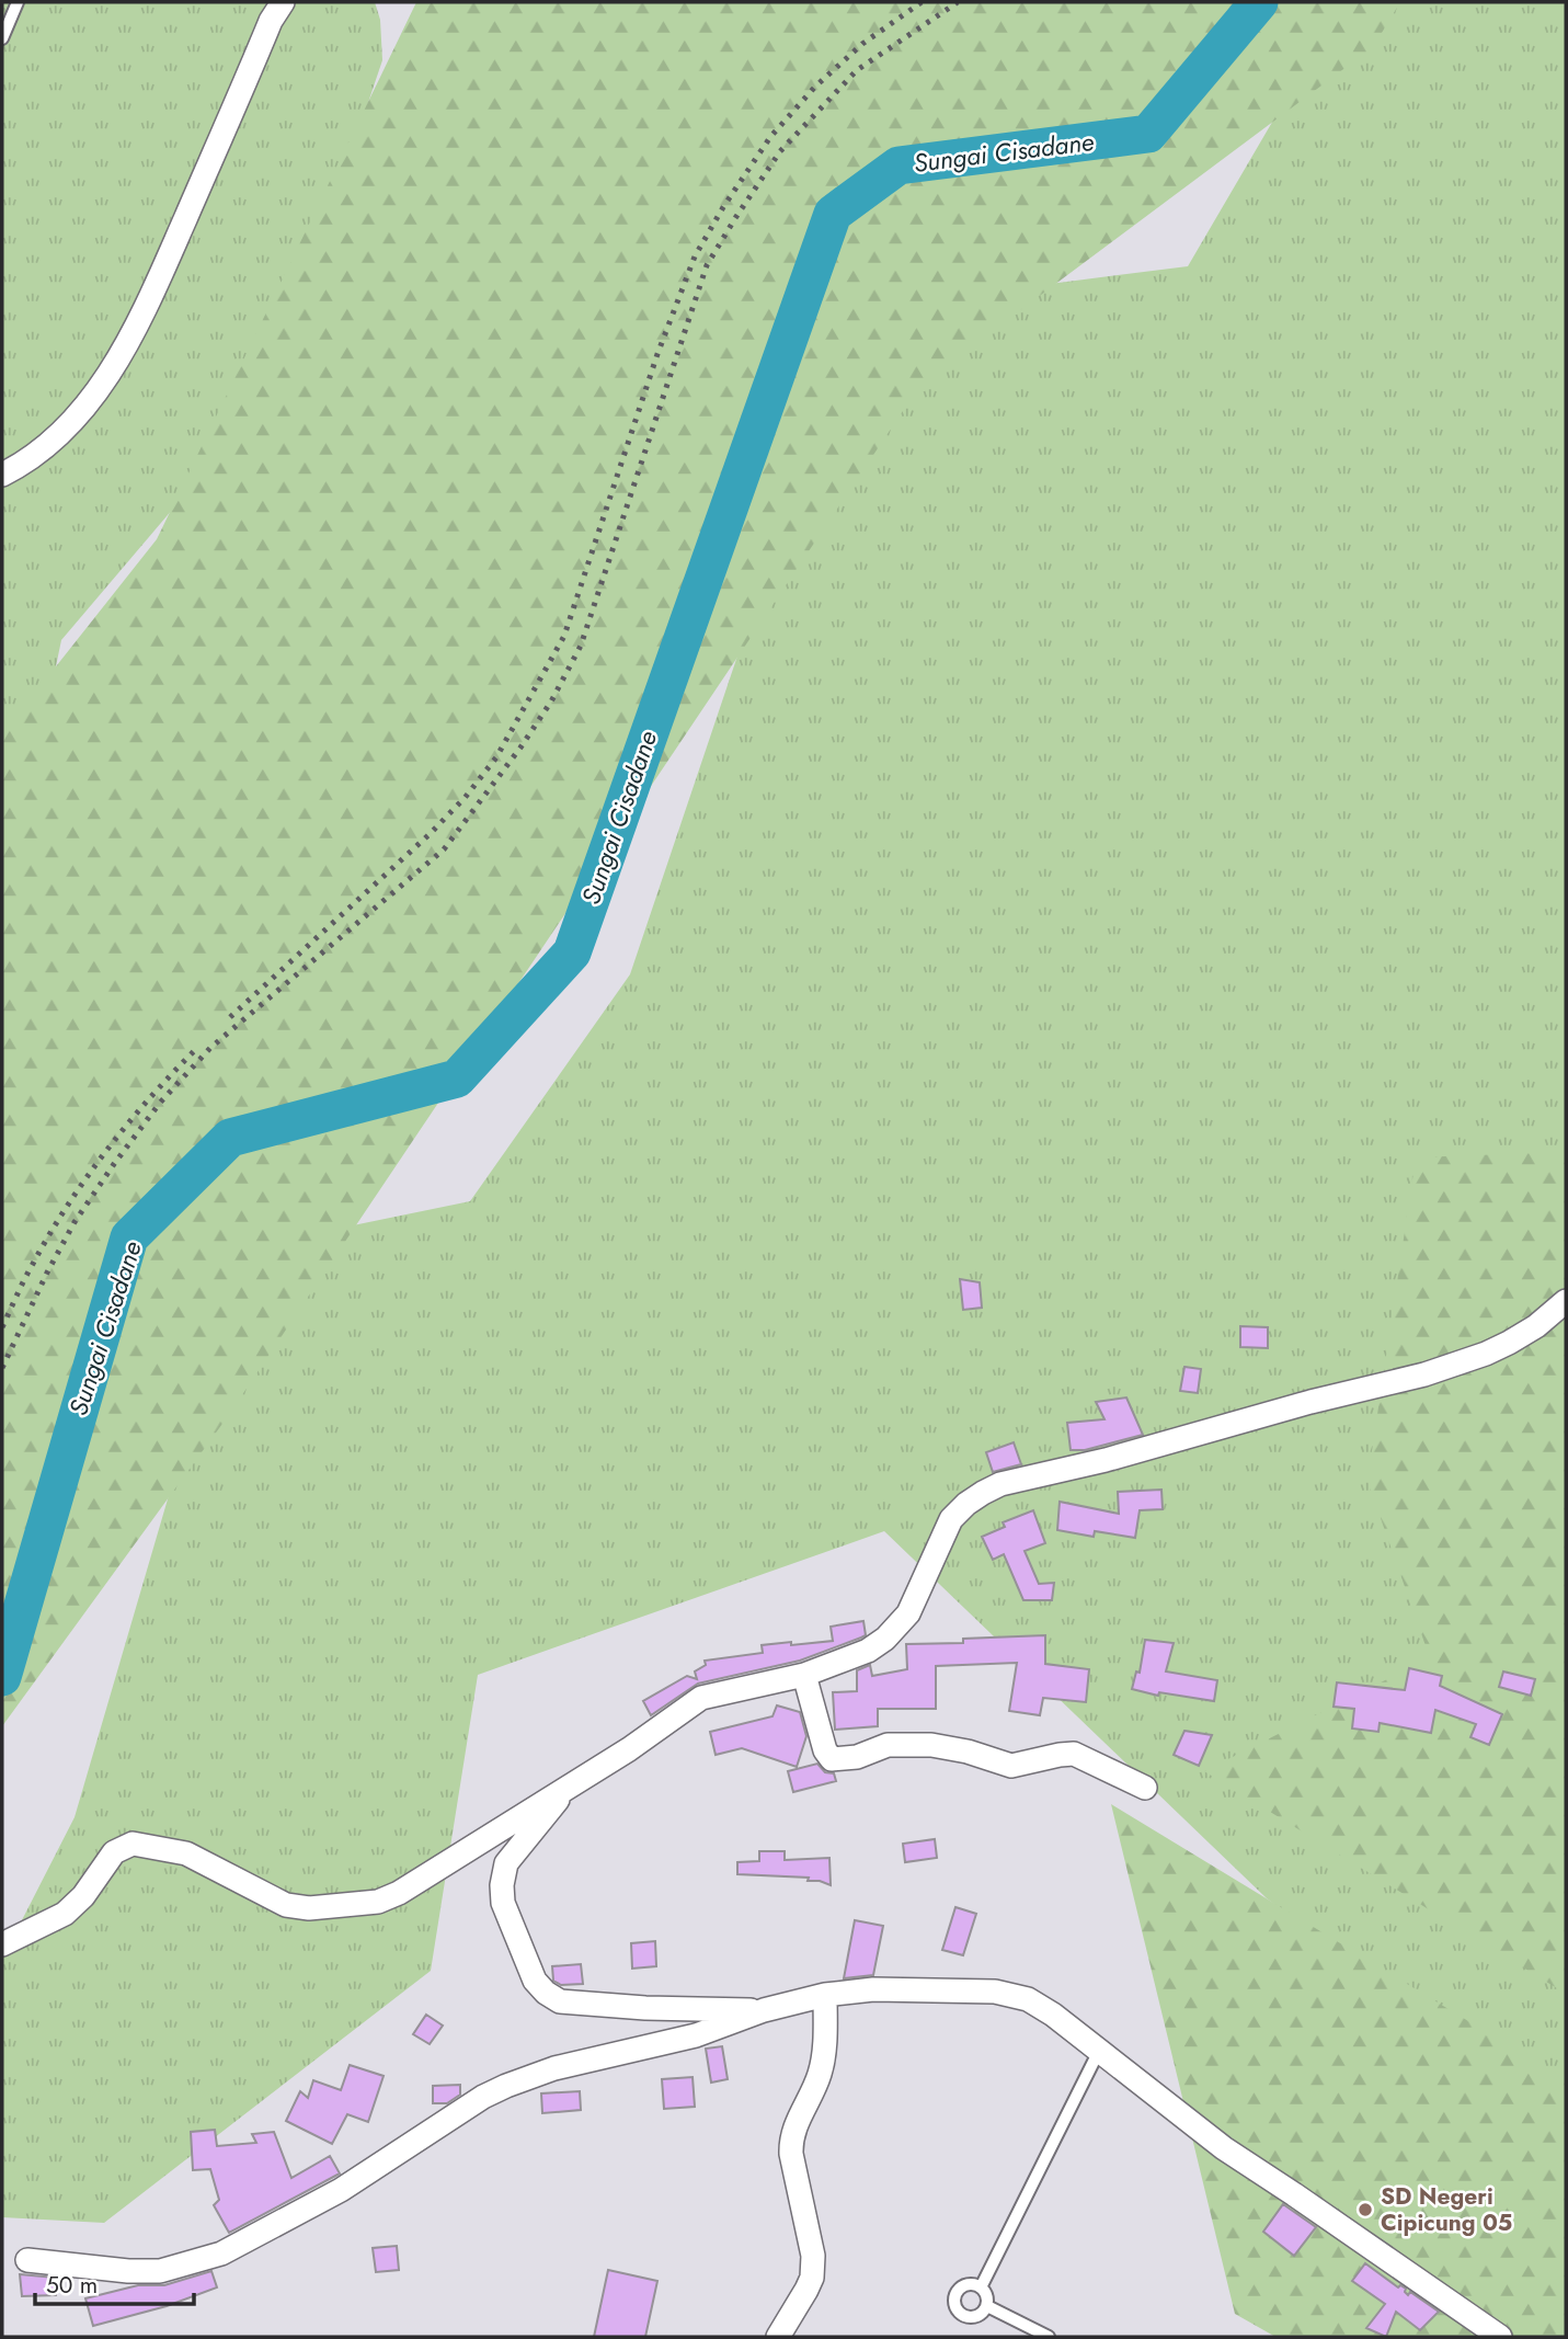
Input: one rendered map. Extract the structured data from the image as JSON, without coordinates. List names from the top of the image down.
{
  "water": ["Sungai Cisadane"],
  "places": ["SD Negeri Cipicung 05"],
  "scale_bar": "50 m"
}
